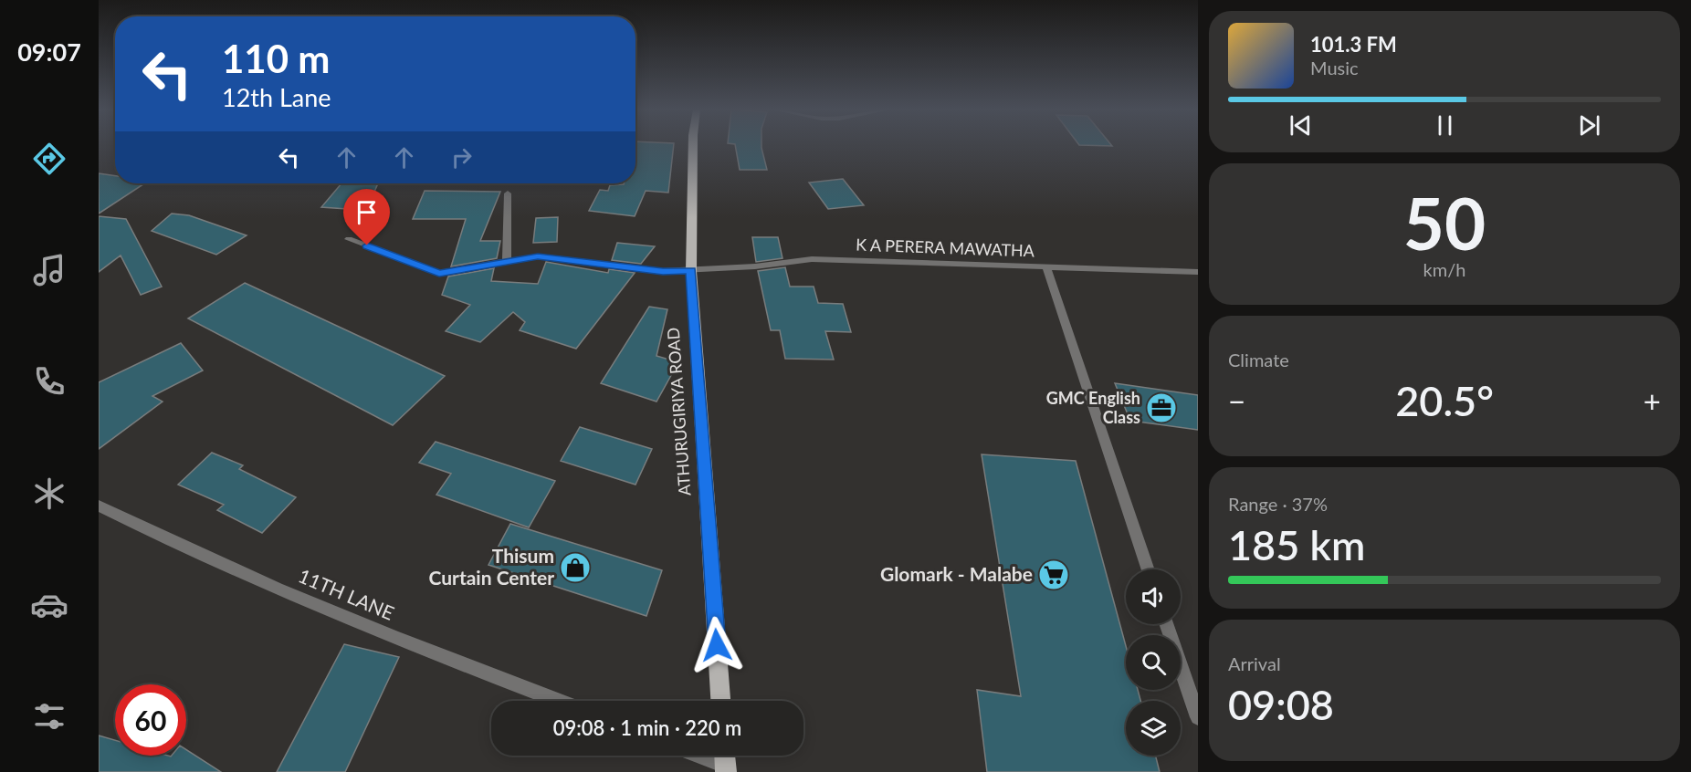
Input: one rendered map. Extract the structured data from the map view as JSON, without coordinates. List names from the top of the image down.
{
  "streets": {
    "main road": ["ATHURUGIRIYA ROAD"],
    "street": ["K A PERERA MAWATHA", "11TH LANE"]
  },
  "crossings": [
    ["K A PERERA MAWATHA", "ATHURUGIRIYA ROAD"]
  ],
  "places": {
    "office": ["GMC English Class"],
    "shop": ["Thisum Curtain Center"],
    "supermarket": ["Glomark - Malabe"]
  },
  "page": {
    "tabs": "09:07",
    "turn": ["110 m", "12th Lane"],
    "song": ["101.3 FM", "Music"],
    "tile": [
      ["50", "km/h"],
      "Climate",
      ["Range · 37%", "185 km"],
      ["Arrival", "09:08"]
    ],
    "heat": ["−", "20.5°", "+"],
    "limit": "60",
    "trip": "09:08 · 1 min · 220 m"
  }
}
